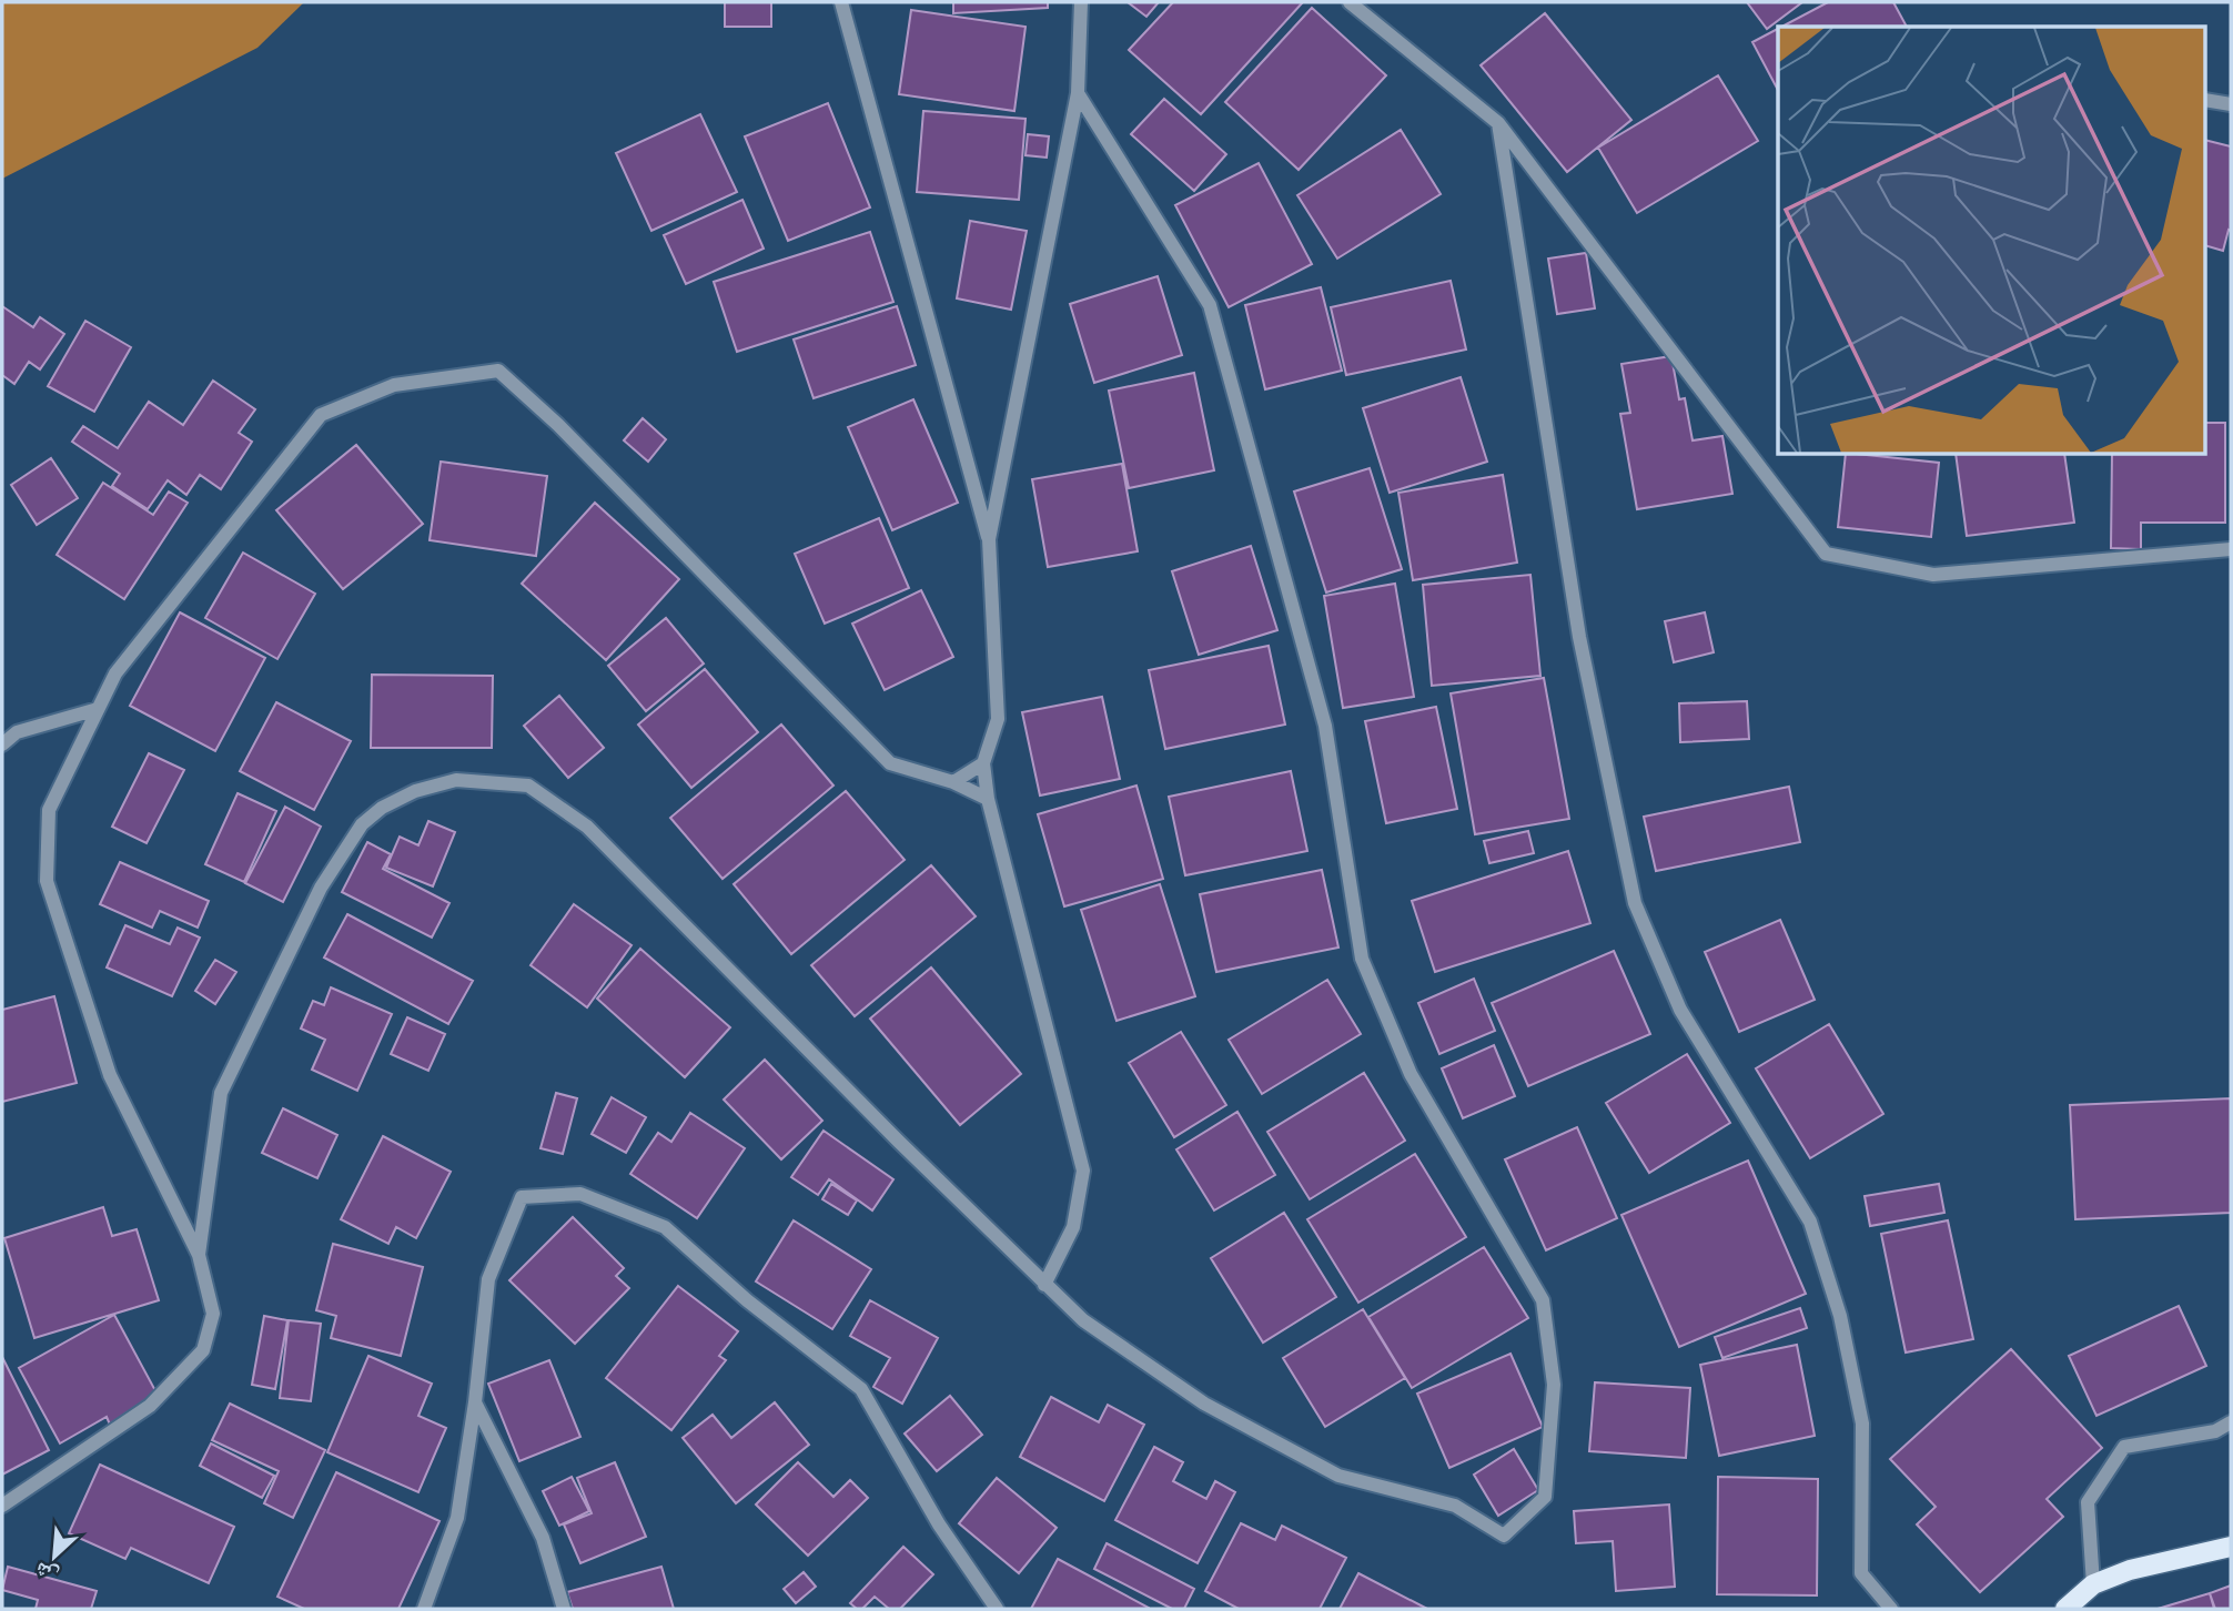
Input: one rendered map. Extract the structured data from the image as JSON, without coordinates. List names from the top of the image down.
{
  "north": "bottom left"
}
